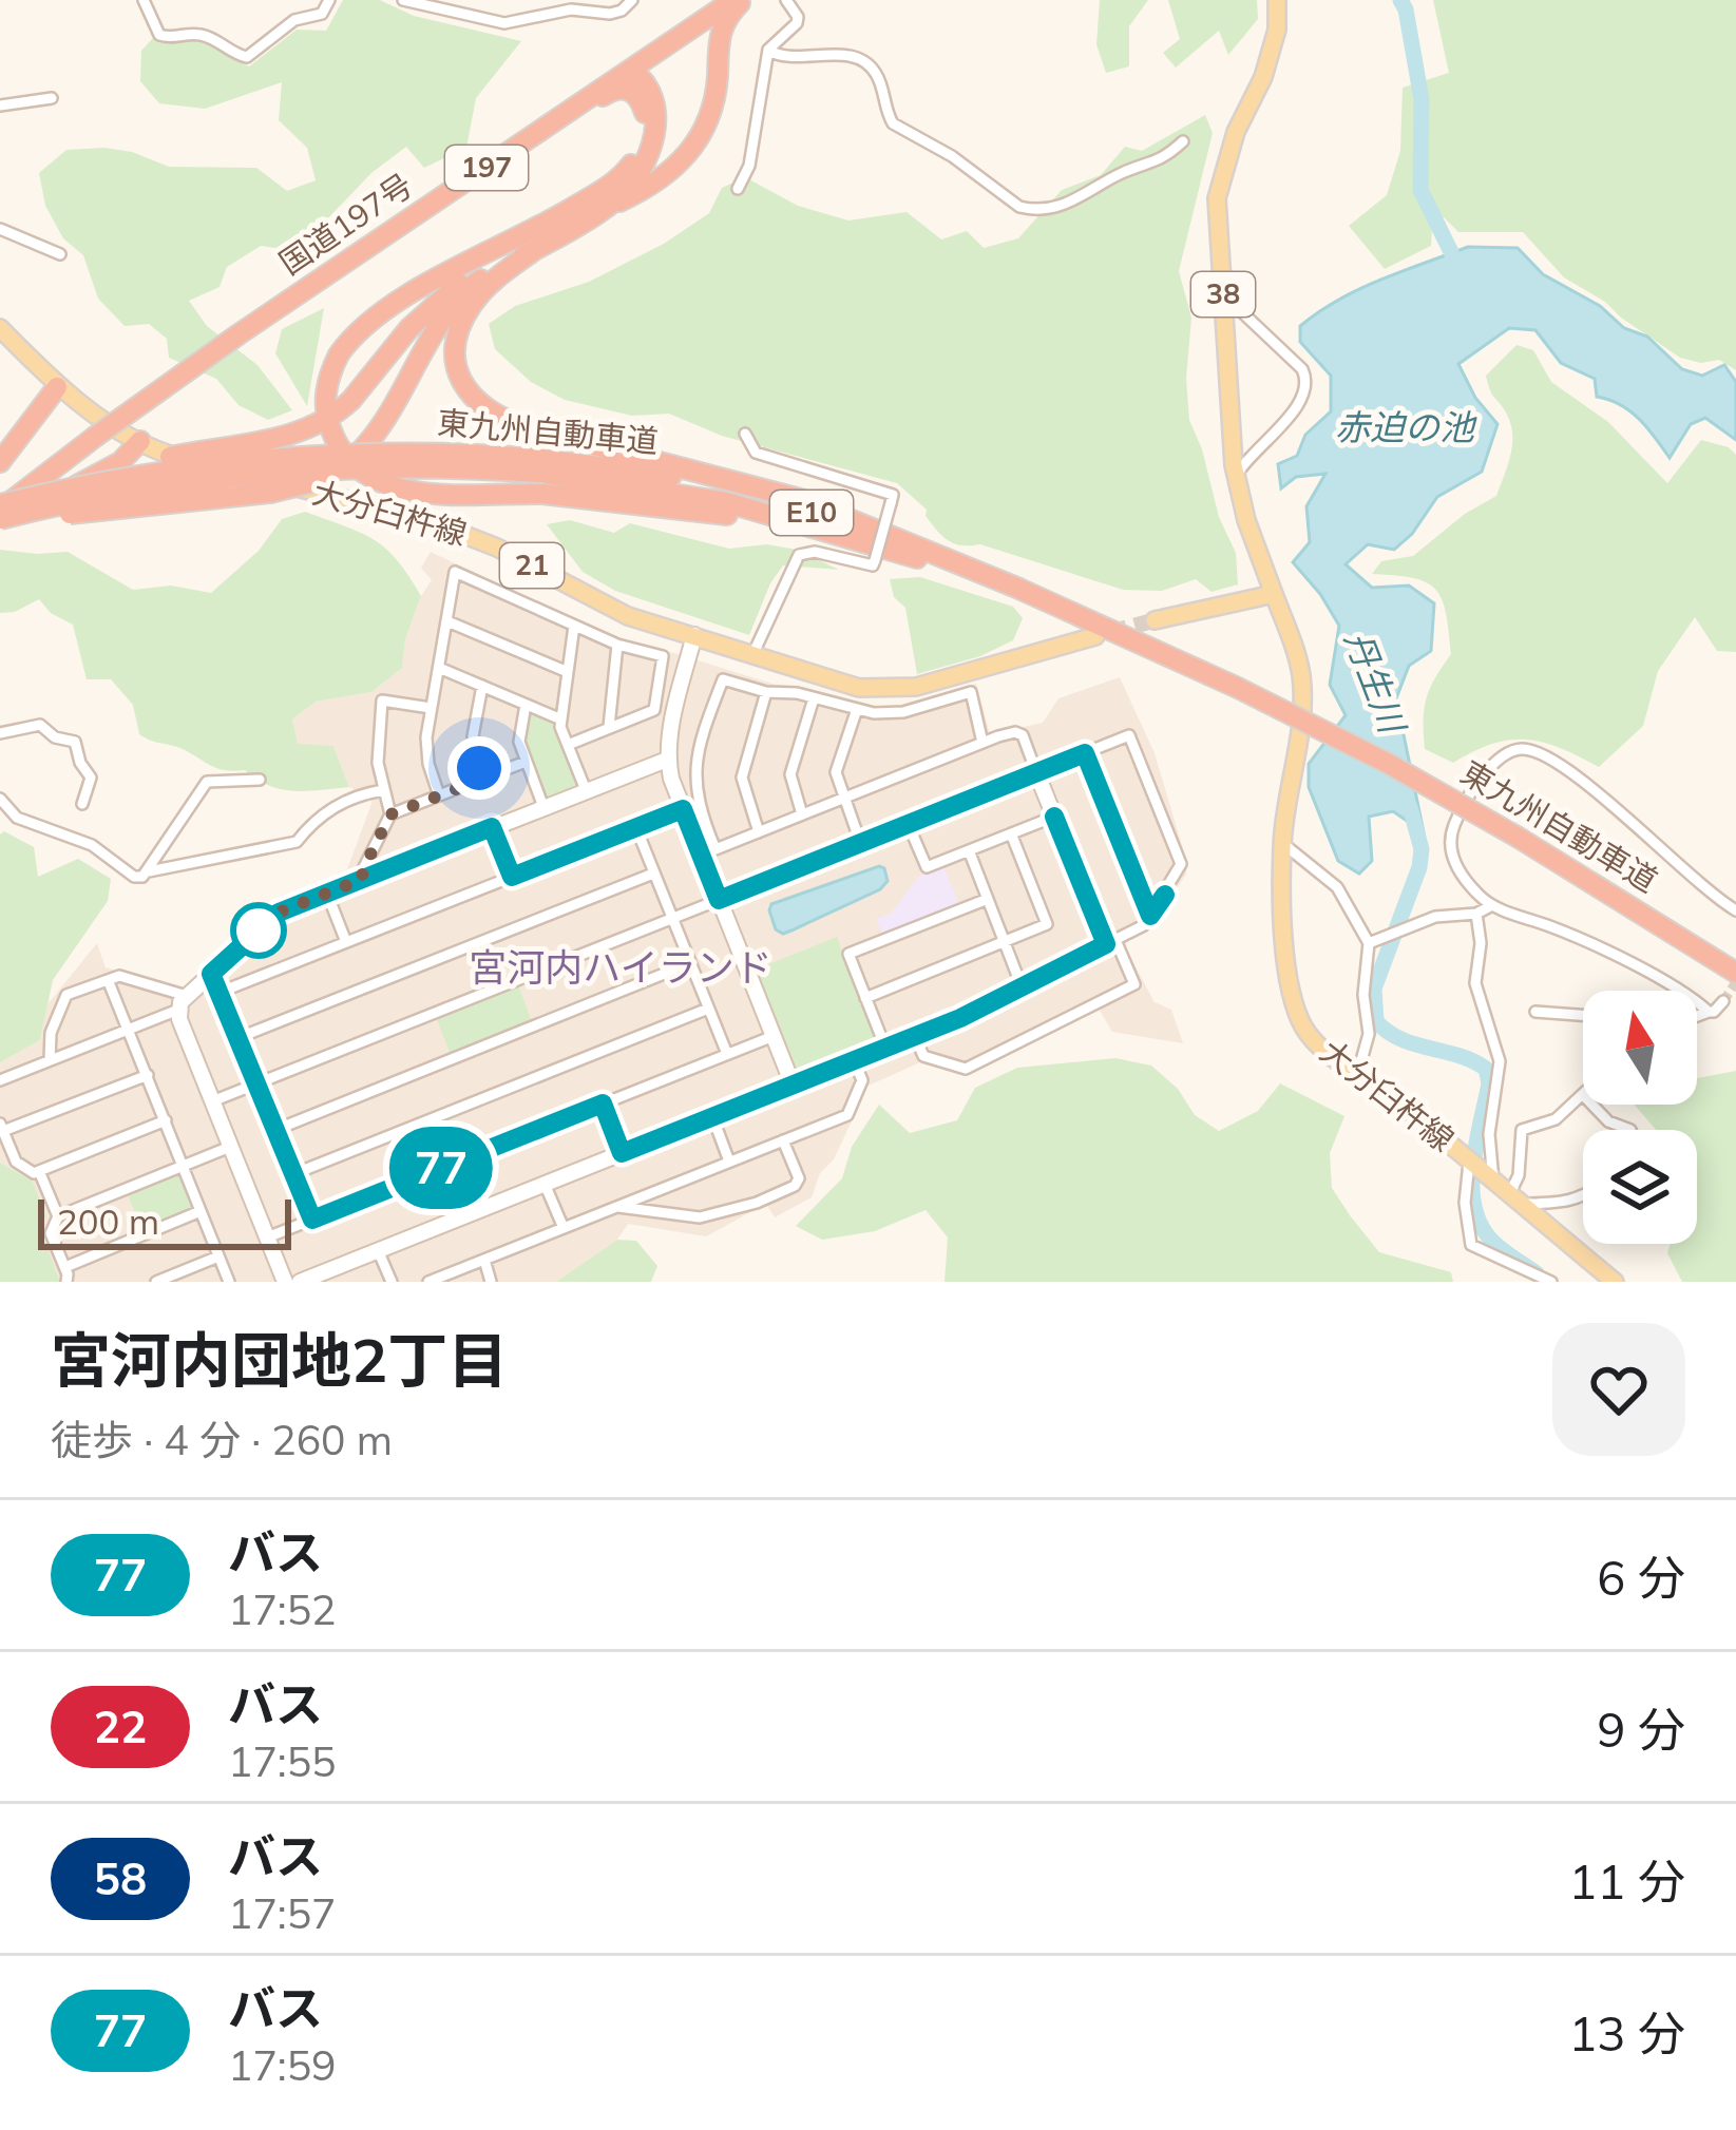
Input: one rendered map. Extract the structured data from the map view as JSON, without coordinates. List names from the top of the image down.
{
  "streets": {
    "highway": [
      "197",
      "国道197号",
      "東九州自動車道",
      "E10"
    ],
    "main road": ["38", "大分臼杵線", "21"]
  },
  "crossings": [
    ["国道197号", "東九州自動車道"],
    ["38", "大分臼杵線"]
  ],
  "districts": ["宮河内ハイランド"],
  "water": ["赤迫の池", "丹生川"],
  "lines": ["bus line 77"],
  "scale_bar": "200 m",
  "north": "top",
  "page": {
    "on_map": "77",
    "scale": "200 m",
    "heading": ["宮河内団地2丁目", "徒歩 · 4 分 · 260 m"],
    "list": [
      {
        "mark": "77",
        "name": "バス",
        "note": "17:52",
        "value": "6 分"
      },
      {
        "mark": "22",
        "name": "バス",
        "note": "17:55",
        "value": "9 分"
      },
      {
        "mark": "58",
        "name": "バス",
        "note": "17:57",
        "value": "11 分"
      },
      {
        "mark": "77",
        "name": "バス",
        "note": "17:59",
        "value": "13 分"
      }
    ]
  }
}
